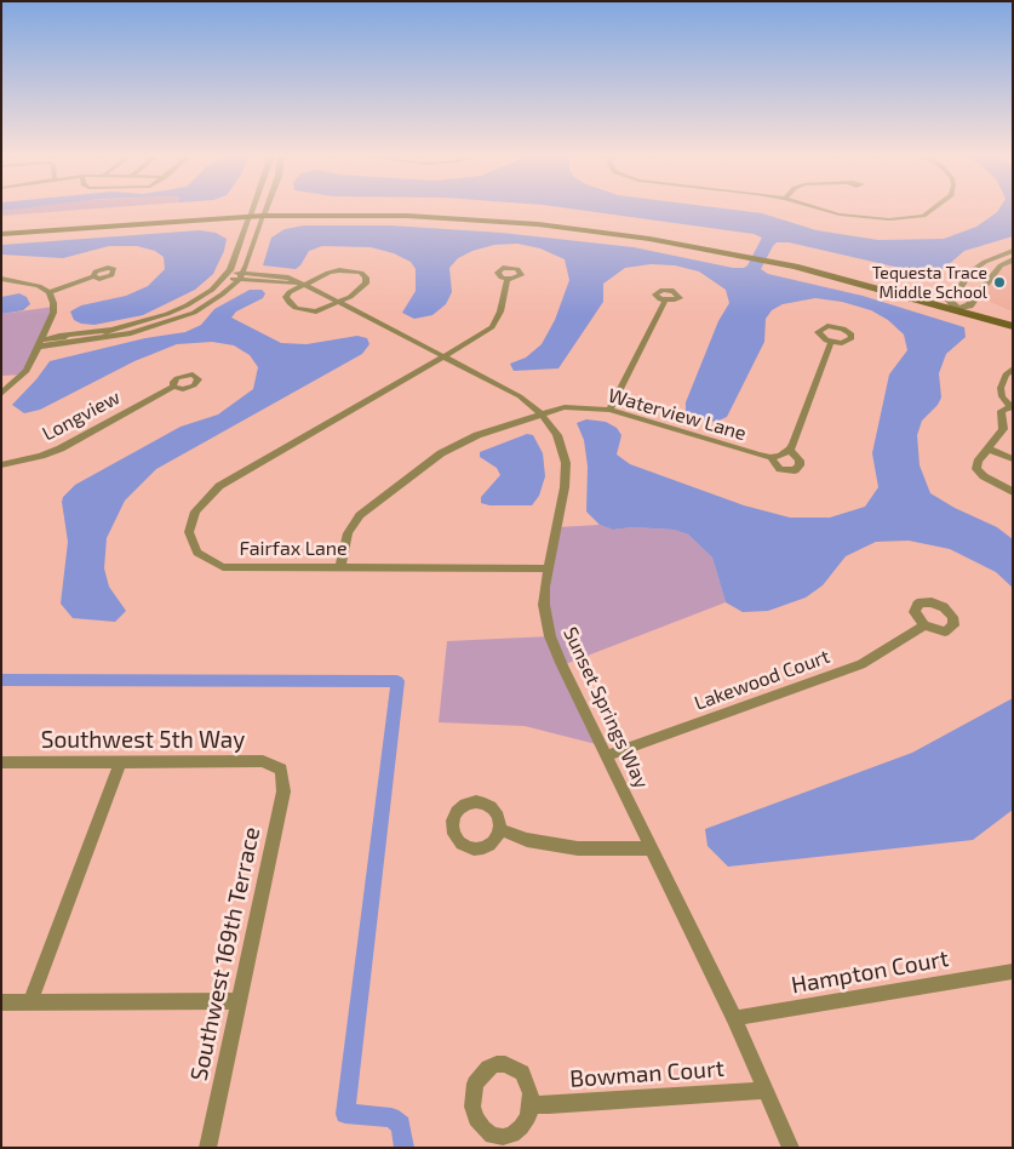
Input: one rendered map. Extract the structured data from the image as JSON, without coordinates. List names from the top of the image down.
{
  "streets": {
    "street": [
      "Waterview Lane",
      "Longview",
      "Fairfax Lane",
      "Lakewood Court",
      "Sunset Springs Way",
      "Southwest 5th Way",
      "Southwest 169th Terrace",
      "Hampton Court",
      "Bowman Court"
    ]
  },
  "crossings": [
    ["Waterview Lane", "Fairfax Lane"],
    ["Waterview Lane", "Sunset Springs Way"],
    ["Fairfax Lane", "Sunset Springs Way"],
    ["Lakewood Court", "Sunset Springs Way"],
    ["Sunset Springs Way", "Hampton Court"],
    ["Sunset Springs Way", "Bowman Court"],
    ["Southwest 5th Way", "Southwest 169th Terrace"]
  ],
  "places": ["Tequesta Trace Middle School"]
}
